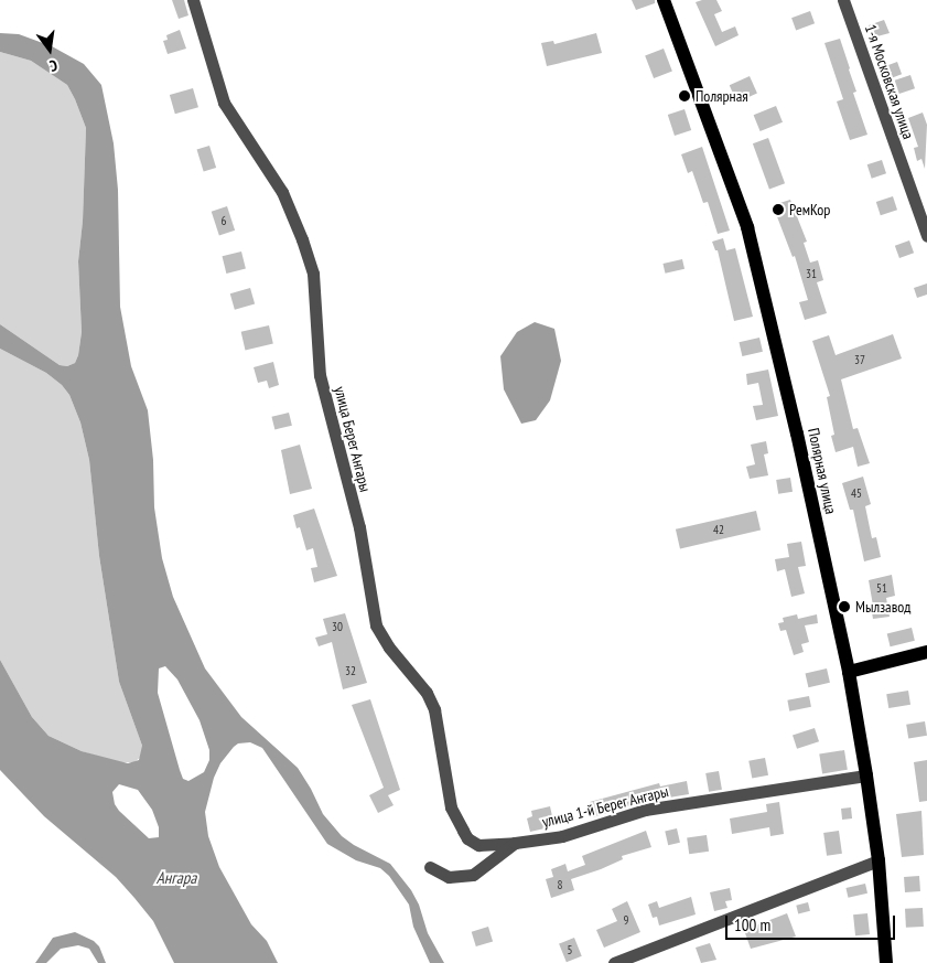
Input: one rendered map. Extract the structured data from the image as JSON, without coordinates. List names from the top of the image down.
{
  "streets": {
    "main road": ["Полярная улица"],
    "street": ["1-я Московская улица", "улица Берег Ангары", "улица 1-й Берег Ангары"]
  },
  "crossings": [
    ["улица Берег Ангары", "улица 1-й Берег Ангары"],
    ["Полярная улица", "улица 1-й Берег Ангары"]
  ],
  "water": ["Ангара"],
  "places": ["Полярная", "РемКор", "Мылзавод"],
  "house_numbers": [
    "6",
    "31",
    "37",
    "45",
    "42",
    "51",
    "30",
    "32",
    "8",
    "9",
    "5"
  ],
  "scale_bar": "100 m",
  "north": "bottom"
}
